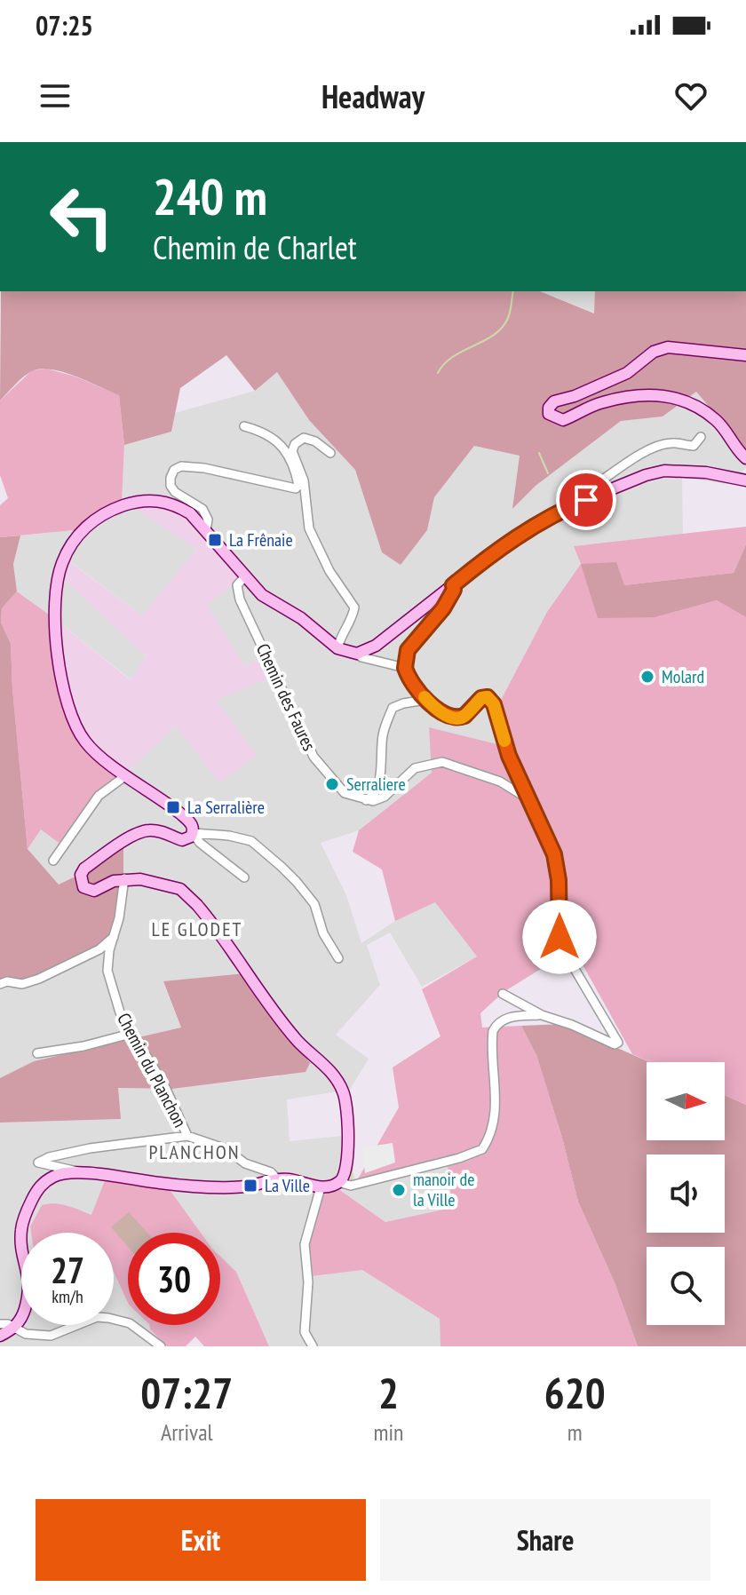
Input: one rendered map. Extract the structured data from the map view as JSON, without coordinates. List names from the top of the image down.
{
  "streets": {
    "street": ["Chemin des Faures", "Chemin du Planchon"]
  },
  "districts": ["LE GLODET", "PLANCHON"],
  "places": {
    "transit": ["La Frênaie", "La Serralière", "La Ville"],
    "other": ["Molard", "Serraliere", "manoir de la Ville"]
  },
  "north": "right",
  "page": {
    "status": "07:25",
    "header": "Headway",
    "turn": ["240 m", "Chemin de Charlet"],
    "speed": "27 km/h",
    "limit": "30",
    "eta": [
      "07:27",
      "Arrival",
      "2",
      "min",
      "620",
      "m"
    ],
    "buttons": ["Exit", "Share"]
  }
}
